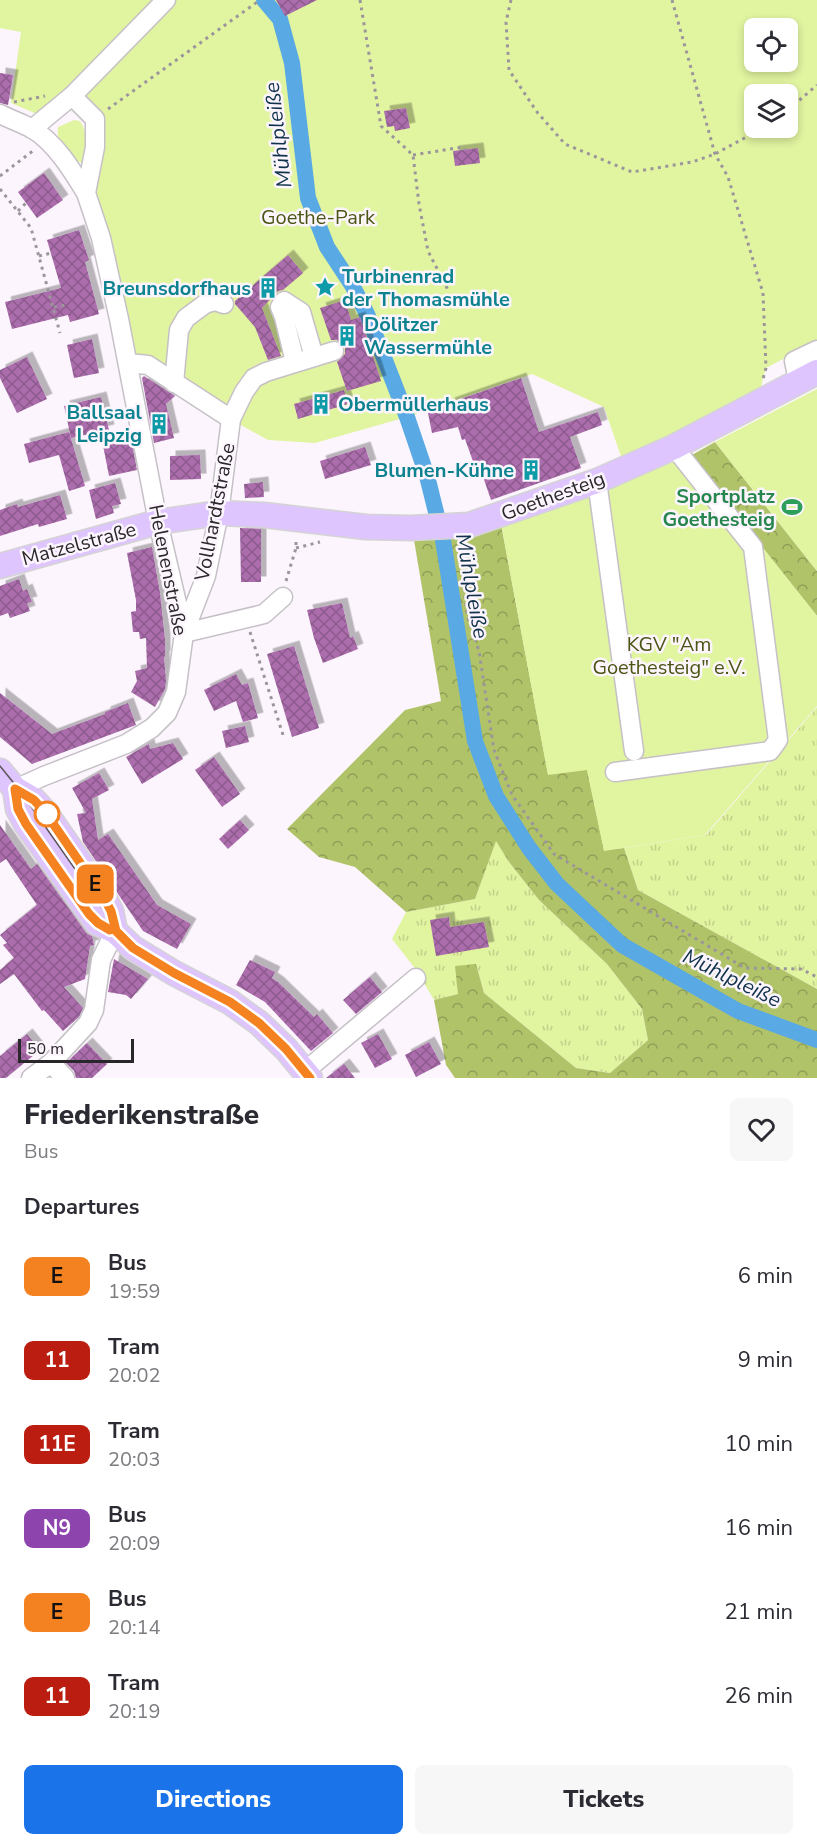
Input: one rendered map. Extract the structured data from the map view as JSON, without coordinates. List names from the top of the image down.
{
  "streets": {
    "main road": ["Goethesteig", "Matzelstraße"],
    "street": ["Vollhardtstraße", "Helenenstraße"]
  },
  "crossings": [
    ["Goethesteig", "Vollhardtstraße"],
    ["Goethesteig", "Matzelstraße"],
    ["Goethesteig", "Helenenstraße"],
    ["Vollhardtstraße", "Helenenstraße"],
    ["Matzelstraße", "Helenenstraße"]
  ],
  "water": ["Mühlpleiße"],
  "parks": ["Goethe-Park", "KGV \"Am Goethesteig\" e.V."],
  "places": {
    "place": ["Turbinenrad der Thomasmühle"],
    "building": [
      "Breunsdorfhaus",
      "Dölitzer Wassermühle",
      "Obermüllerhaus",
      "Ballsaal Leipzig",
      "Blumen-Kühne"
    ],
    "sports": ["Sportplatz Goethesteig"]
  },
  "lines": ["bus line E"],
  "scale_bar": "50 m",
  "page": {
    "on_map": "E",
    "scale": "50 m",
    "heading": [
      ["Friederikenstraße", "Bus"],
      "Departures"
    ],
    "list": [
      {
        "mark": "E",
        "name": "Bus",
        "note": "19:59",
        "value": "6 min"
      },
      {
        "mark": "11",
        "name": "Tram",
        "note": "20:02",
        "value": "9 min"
      },
      {
        "mark": "11E",
        "name": "Tram",
        "note": "20:03",
        "value": "10 min"
      },
      {
        "mark": "N9",
        "name": "Bus",
        "note": "20:09",
        "value": "16 min"
      },
      {
        "mark": "E",
        "name": "Bus",
        "note": "20:14",
        "value": "21 min"
      },
      {
        "mark": "11",
        "name": "Tram",
        "note": "20:19",
        "value": "26 min"
      }
    ],
    "buttons": ["Directions", "Tickets"]
  }
}
